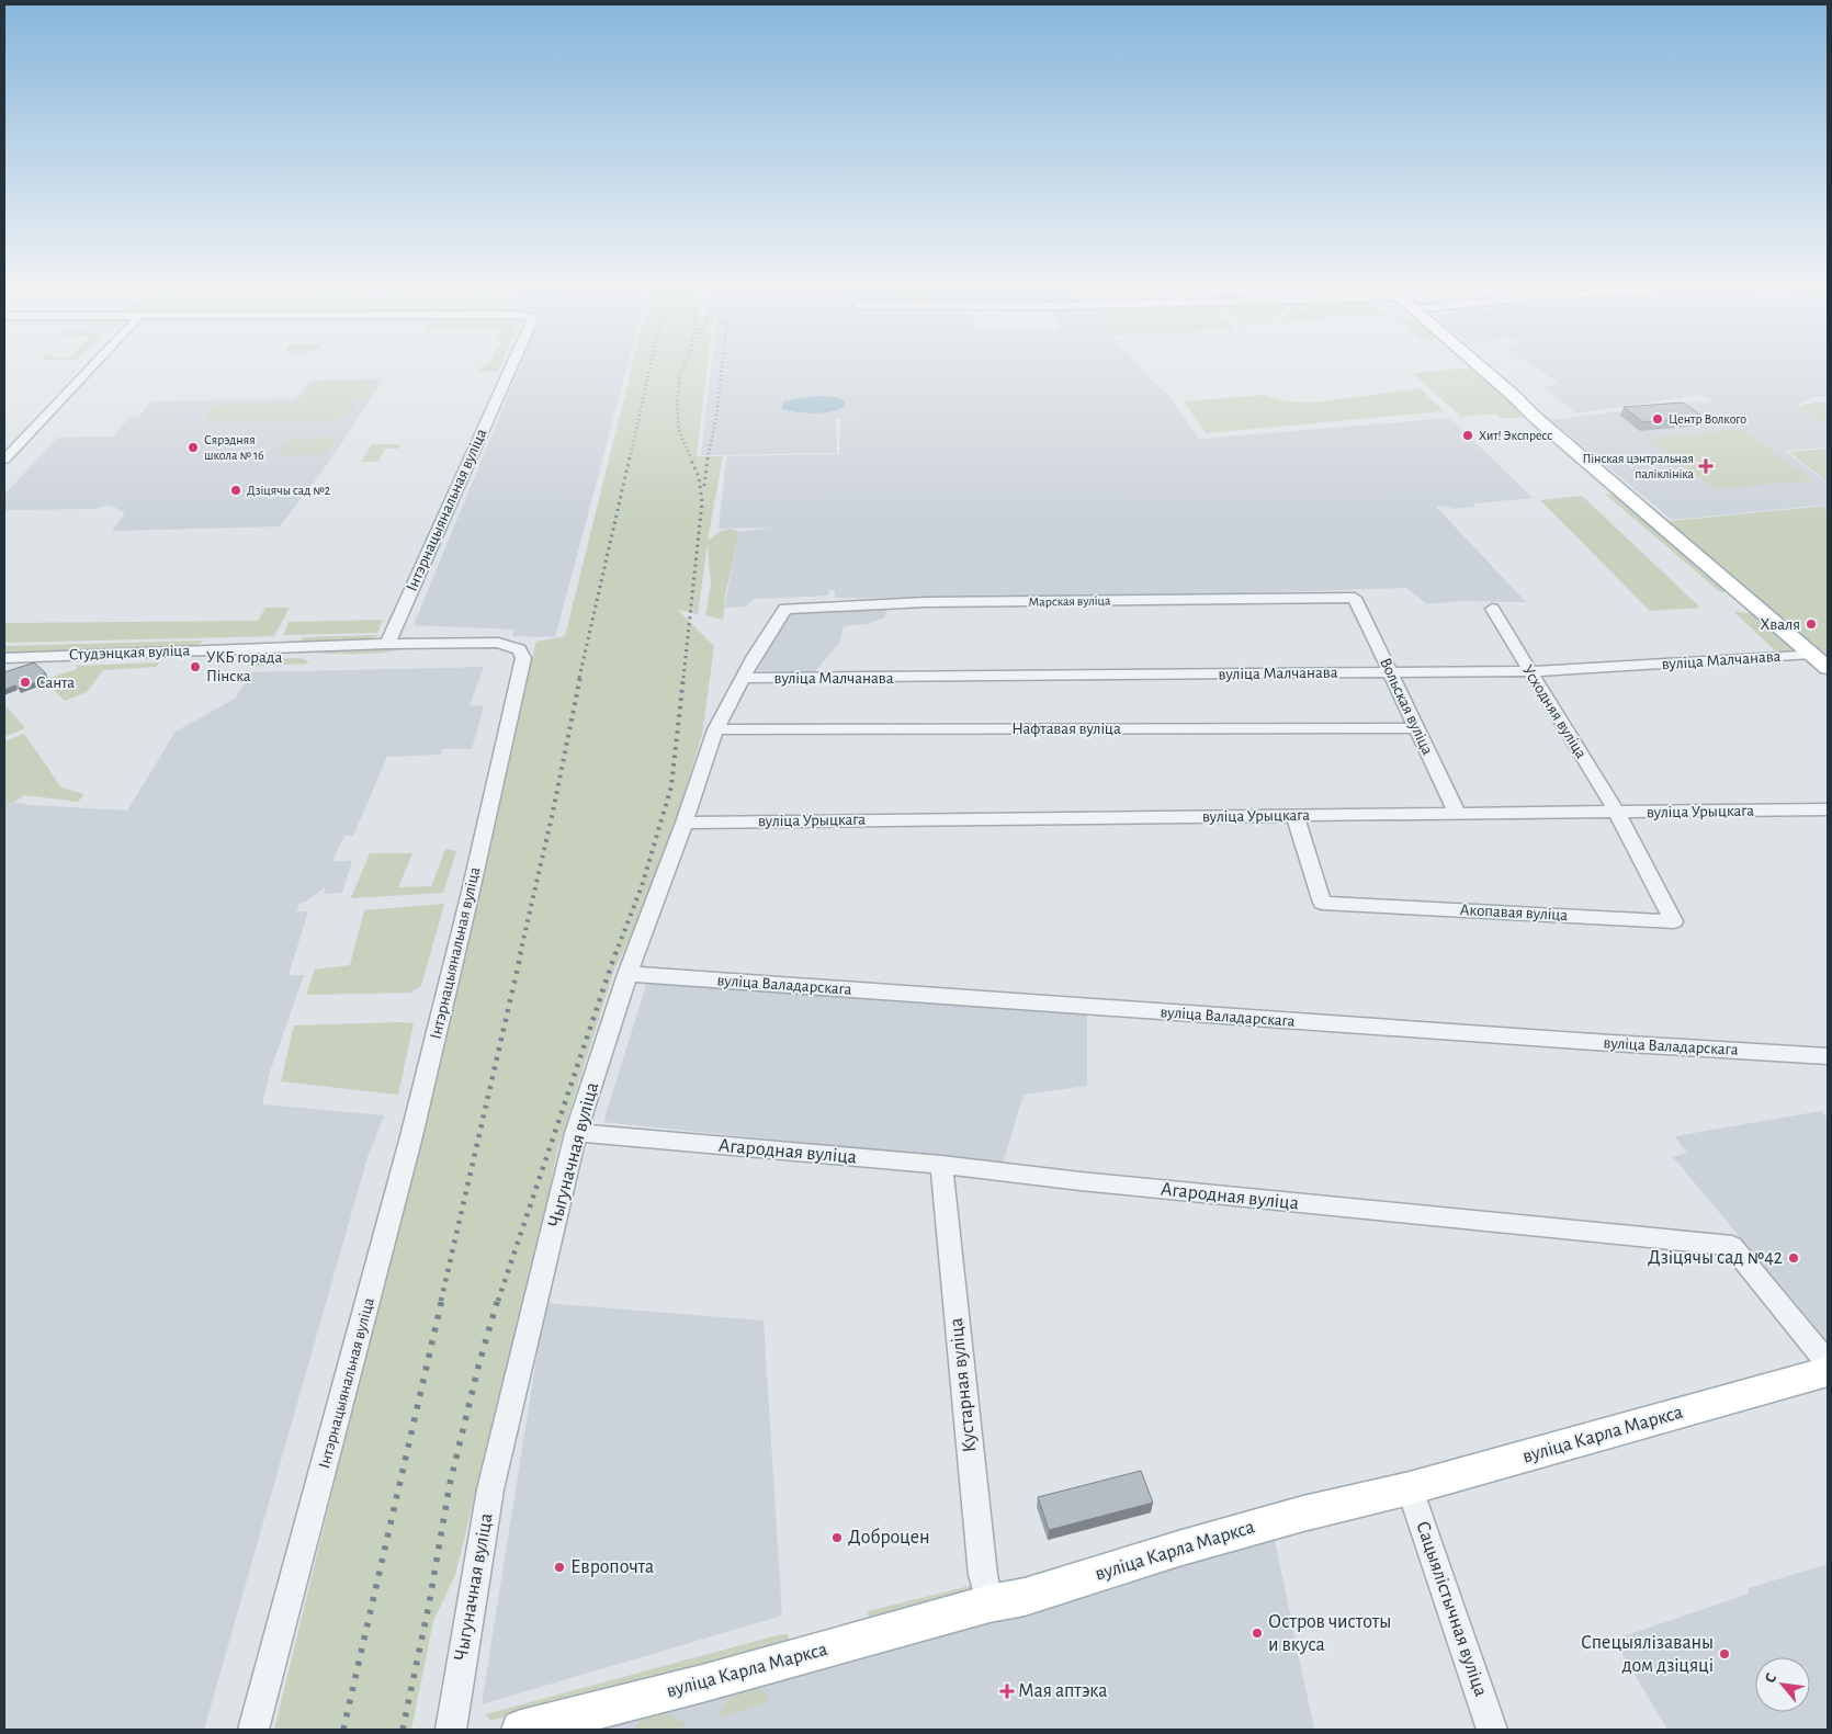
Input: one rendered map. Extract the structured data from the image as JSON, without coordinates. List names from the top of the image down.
{
  "streets": {
    "main road": ["вуліца Карла Маркса"],
    "street": [
      "Інтэрнацыянальная вуліца",
      "Марская вуліца",
      "Студэнцкая вуліца",
      "вуліца Малчанава",
      "Вольская вуліца",
      "Усходняя вуліца",
      "Нафтавая вуліца",
      "вуліца Урыцкага",
      "Акопавая вуліца",
      "вуліца Валадарскага",
      "Агародная вуліца",
      "Чыгуначная вуліца",
      "Кустарная вуліца",
      "Сацыялістычная вуліца"
    ]
  },
  "crossings": [
    ["Інтэрнацыянальная вуліца", "Студэнцкая вуліца"],
    ["Марская вуліца", "Вольская вуліца"],
    ["Марская вуліца", "Чыгуначная вуліца"],
    ["вуліца Малчанава", "Вольская вуліца"],
    ["вуліца Малчанава", "Усходняя вуліца"],
    ["вуліца Малчанава", "Чыгуначная вуліца"],
    ["Вольская вуліца", "Нафтавая вуліца"],
    ["Вольская вуліца", "вуліца Урыцкага"],
    ["Усходняя вуліца", "вуліца Урыцкага"],
    ["Усходняя вуліца", "Акопавая вуліца"],
    ["Нафтавая вуліца", "Чыгуначная вуліца"],
    ["вуліца Урыцкага", "Акопавая вуліца"],
    ["вуліца Урыцкага", "Чыгуначная вуліца"],
    ["вуліца Валадарскага", "Чыгуначная вуліца"],
    ["Агародная вуліца", "Чыгуначная вуліца"],
    ["Агародная вуліца", "Кустарная вуліца"],
    ["Кустарная вуліца", "вуліца Карла Маркса"],
    ["вуліца Карла Маркса", "Сацыялістычная вуліца"]
  ],
  "places": {
    "other": [
      "Центр Волкого",
      "Хит! Экспресс",
      "Сярэдняя школа № 16",
      "Дзіцячы сад №2",
      "Хваля",
      "УКБ горада Пінска",
      "Санта",
      "Дзіцячы сад №42",
      "Доброцен",
      "Европочта",
      "Остров чистоты и вкуса",
      "Спецыялізаваны дом дзіцяці"
    ],
    "health": ["Пінская цэнтральная паліклініка", "Мая аптэка"]
  },
  "north": "top left"
}
